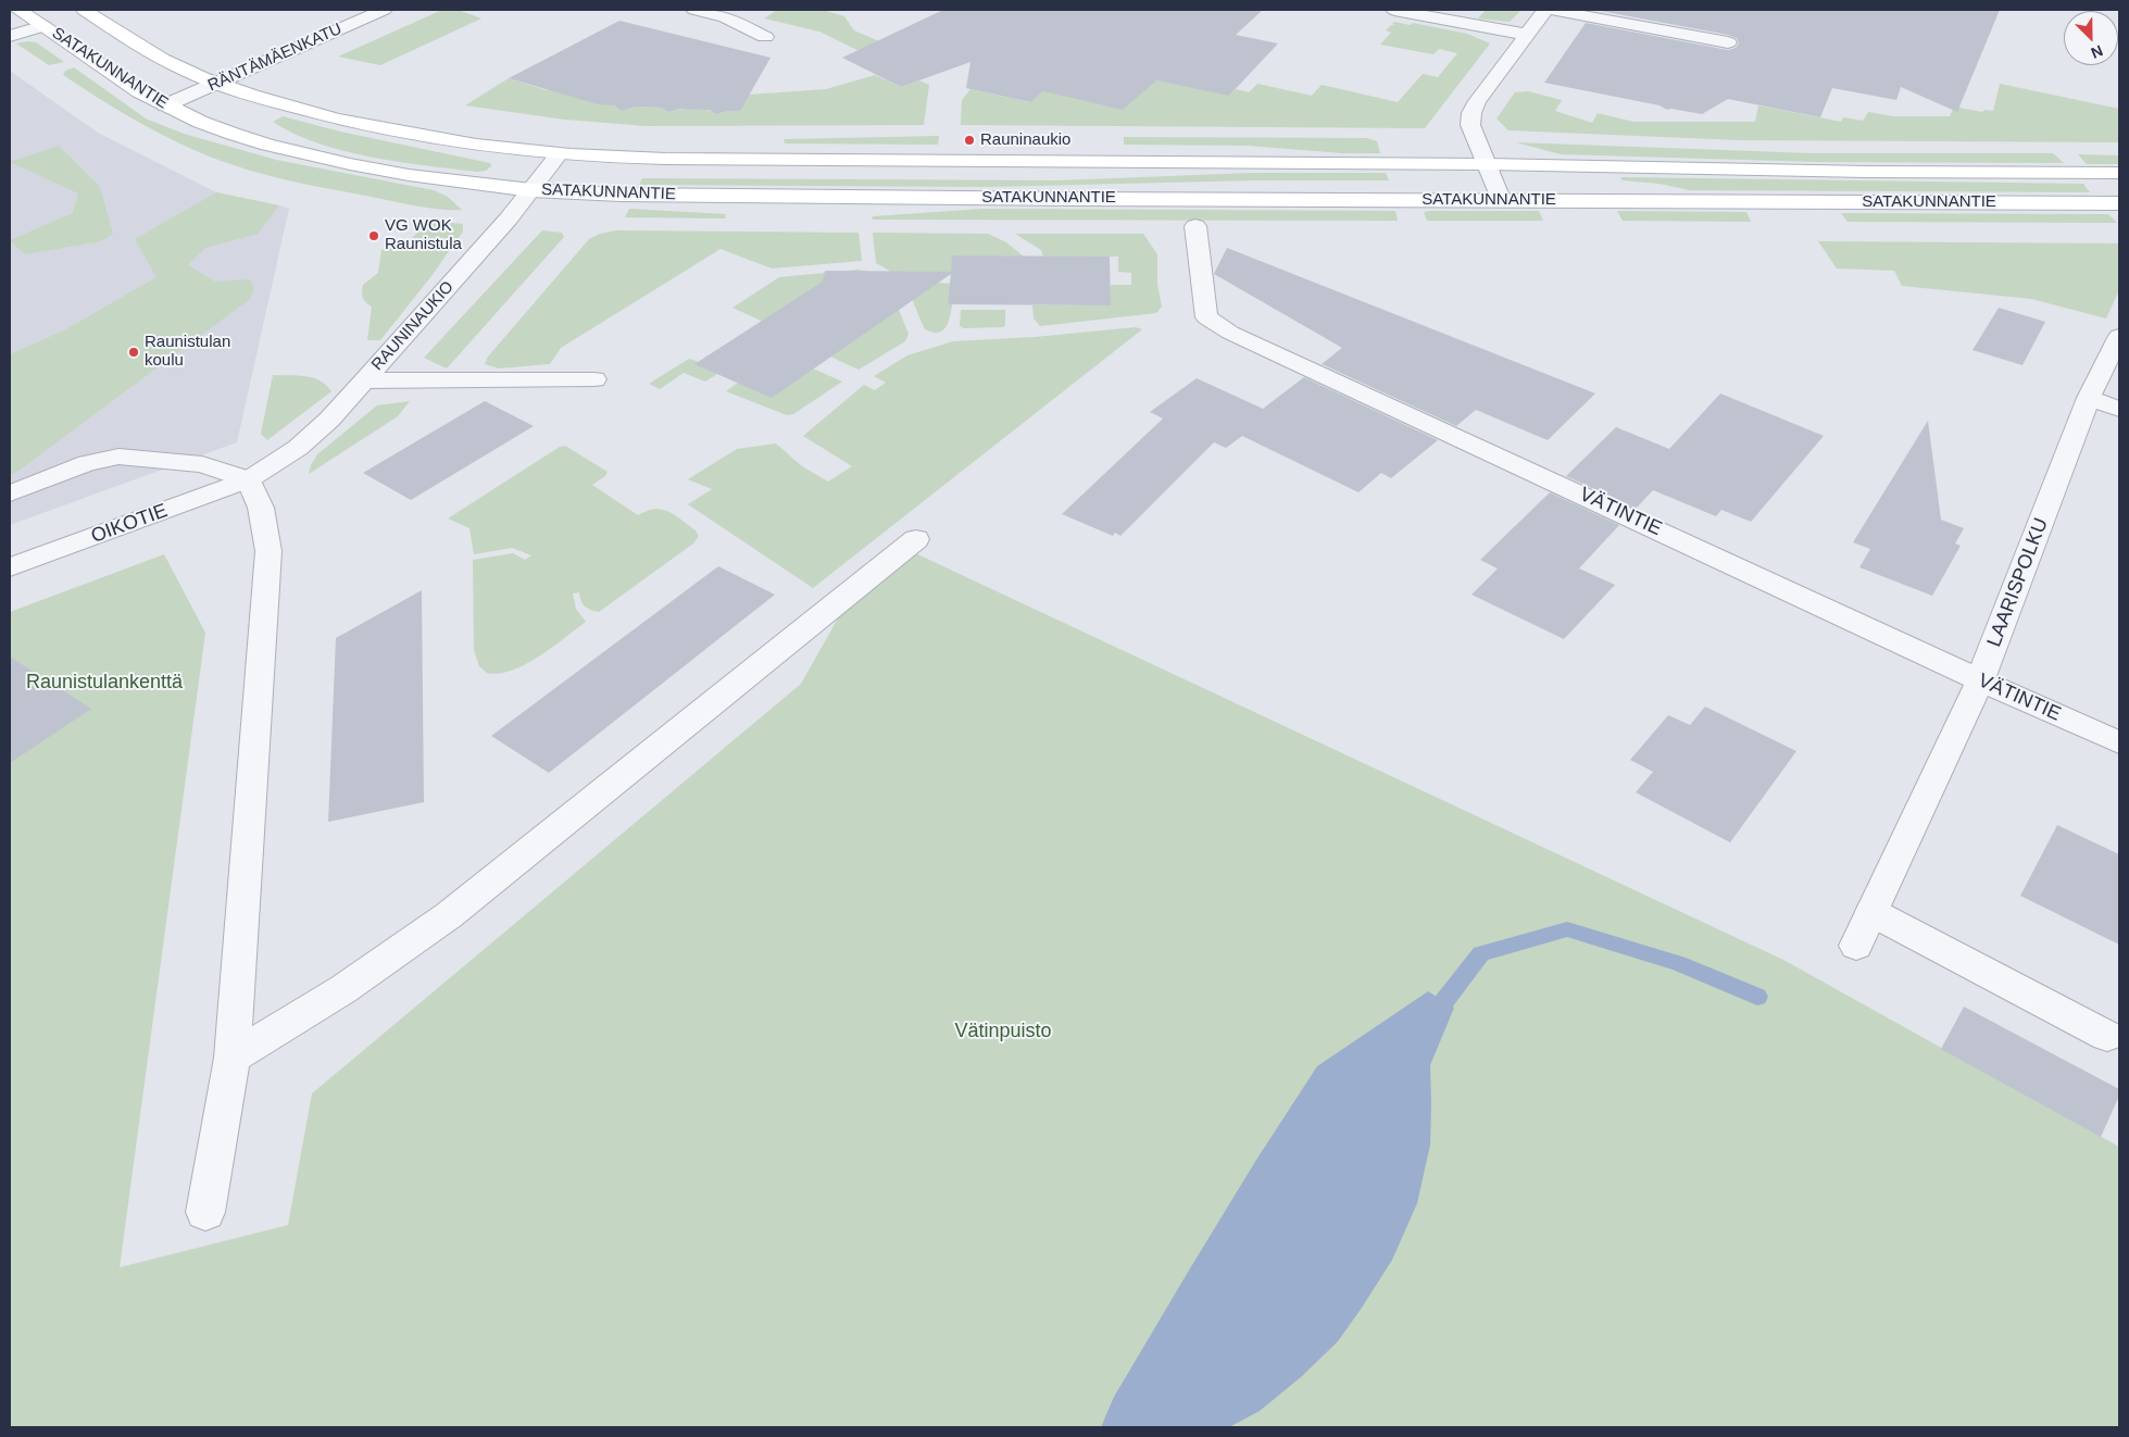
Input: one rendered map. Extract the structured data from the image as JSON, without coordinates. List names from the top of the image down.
{
  "streets": {
    "main road": ["SATAKUNNANTIE"],
    "street": [
      "RÄNTÄMÄENKATU",
      "RAUNINAUKIO",
      "VÄTINTIE",
      "OIKOTIE",
      "LAARISPOLKU"
    ]
  },
  "crossings": [
    ["RÄNTÄMÄENKATU", "SATAKUNNANTIE"],
    ["SATAKUNNANTIE", "RAUNINAUKIO"],
    ["RAUNINAUKIO", "OIKOTIE"],
    ["VÄTINTIE", "LAARISPOLKU"]
  ],
  "parks": ["Raunistulankenttä", "Vätinpuisto"],
  "places": ["Rauninaukio", "VG WOK Raunistula", "Raunistulan koulu"],
  "north": "bottom right"
}
